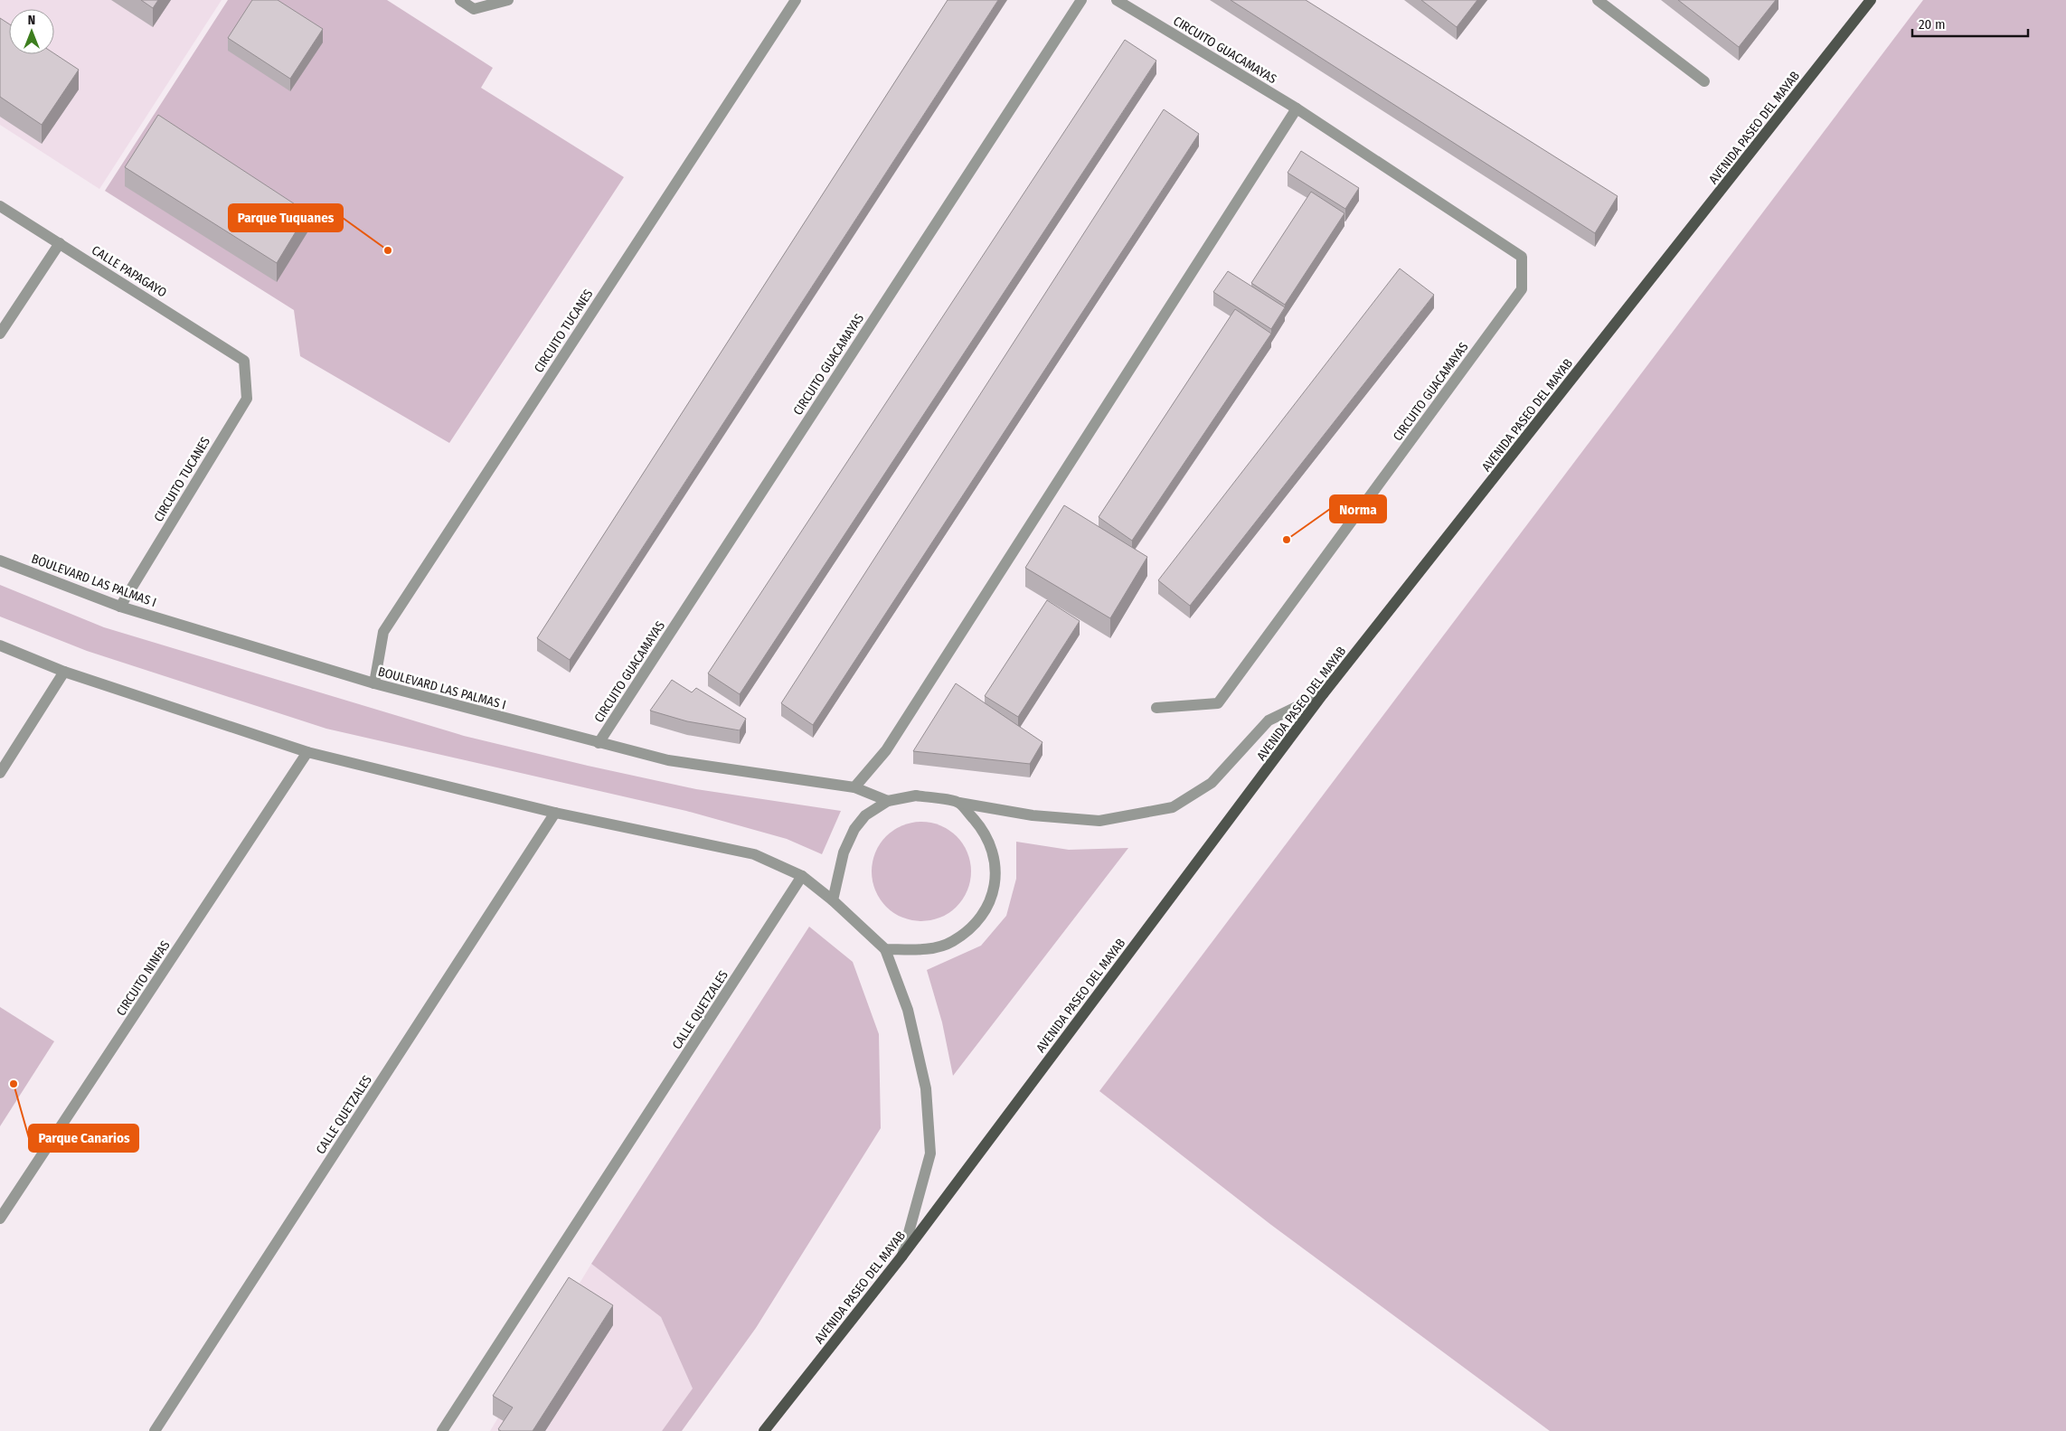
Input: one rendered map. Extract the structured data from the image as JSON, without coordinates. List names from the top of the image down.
{
  "streets": {
    "main road": ["AVENIDA PASEO DEL MAYAB"],
    "street": [
      "CIRCUITO GUACAMAYAS",
      "CALLE PAPAGAYO",
      "CIRCUITO TUCANES",
      "BOULEVARD LAS PALMAS I",
      "CIRCUITO NINFAS",
      "CALLE QUETZALES"
    ]
  },
  "crossings": [
    ["CIRCUITO GUACAMAYAS", "BOULEVARD LAS PALMAS I"],
    ["CALLE PAPAGAYO", "CIRCUITO TUCANES"],
    ["CIRCUITO TUCANES", "BOULEVARD LAS PALMAS I"]
  ],
  "places": ["Parque Tuquanes", "Norma", "Parque Canarios"],
  "scale_bar": "20 m",
  "north": "top"
}
